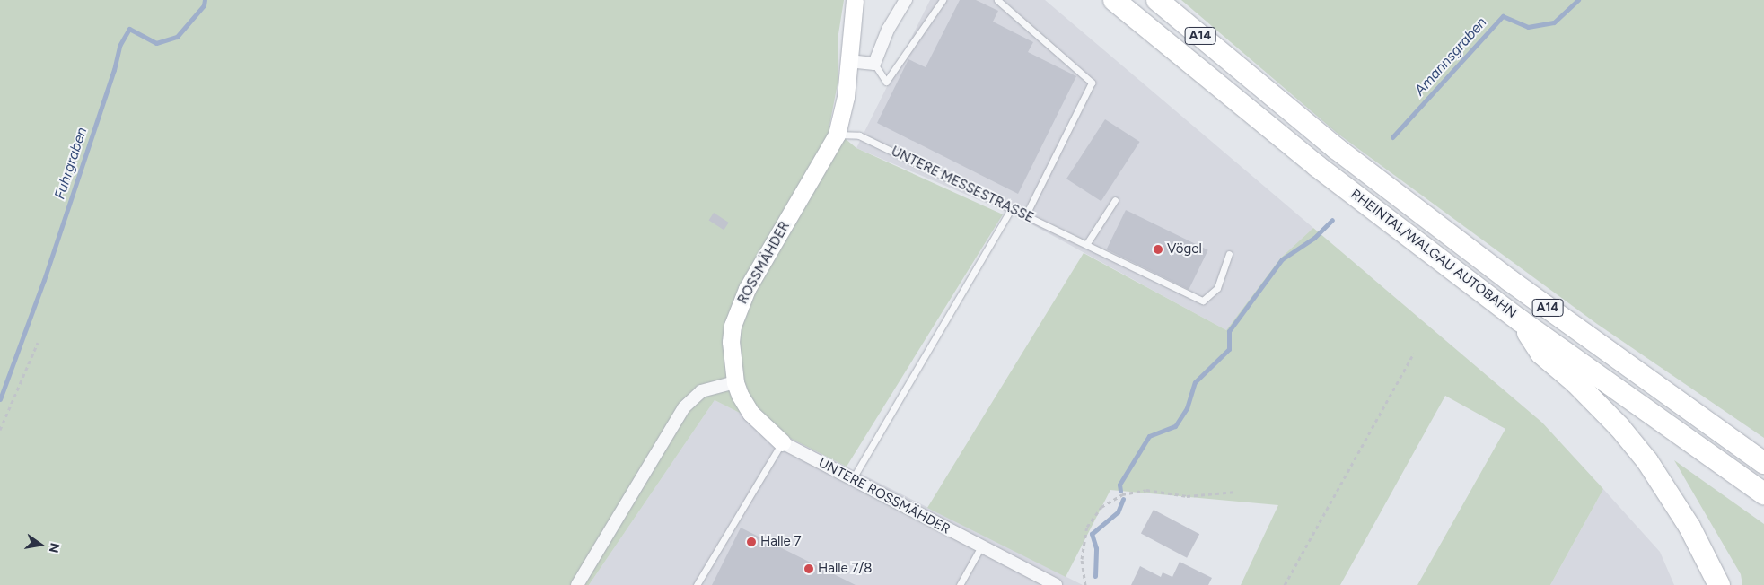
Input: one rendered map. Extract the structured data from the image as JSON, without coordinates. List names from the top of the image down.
{
  "streets": {
    "highway": ["A14", "RHEINTAL/WALGAU AUTOBAHN"],
    "main road": ["ROSSMÄHDER", "UNTERE ROSSMÄHDER"],
    "lane": ["UNTERE MESSESTRASSE"]
  },
  "crossings": [
    ["UNTERE MESSESTRASSE", "ROSSMÄHDER"],
    ["ROSSMÄHDER", "UNTERE ROSSMÄHDER"]
  ],
  "water": ["Amannsgraben", "Fuhrgraben"],
  "places": ["Vögel", "Halle 7", "Halle 7/8"],
  "north": "right"
}
